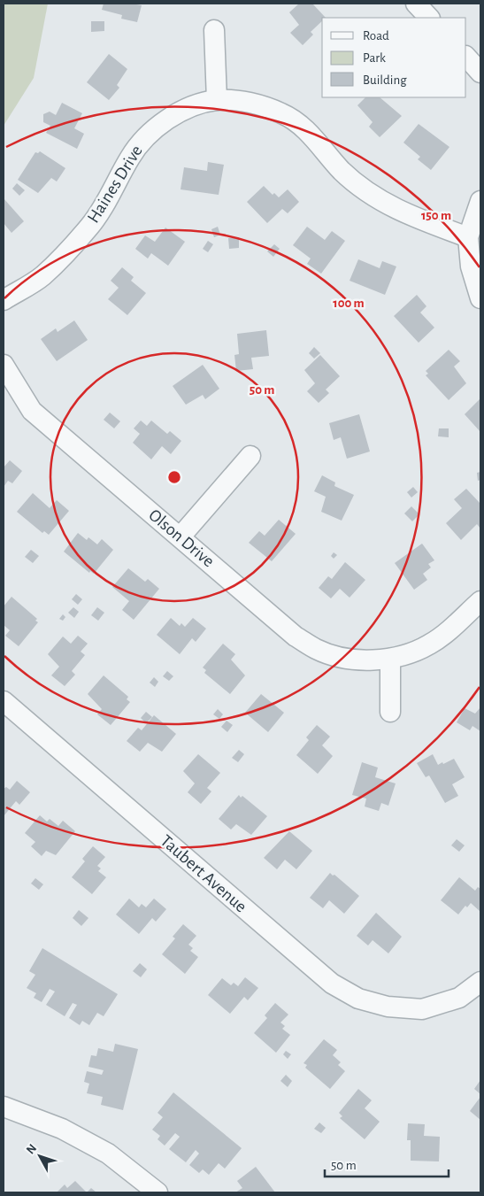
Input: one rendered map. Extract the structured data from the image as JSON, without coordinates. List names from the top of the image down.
{
  "streets": {
    "street": ["Haines Drive", "Olson Drive", "Taubert Avenue"]
  },
  "legend": ["Road", "Park", "Building"],
  "scale_bar": "50 m",
  "north": "top left",
  "rings": ["150 m", "100 m", "50 m"]
}
